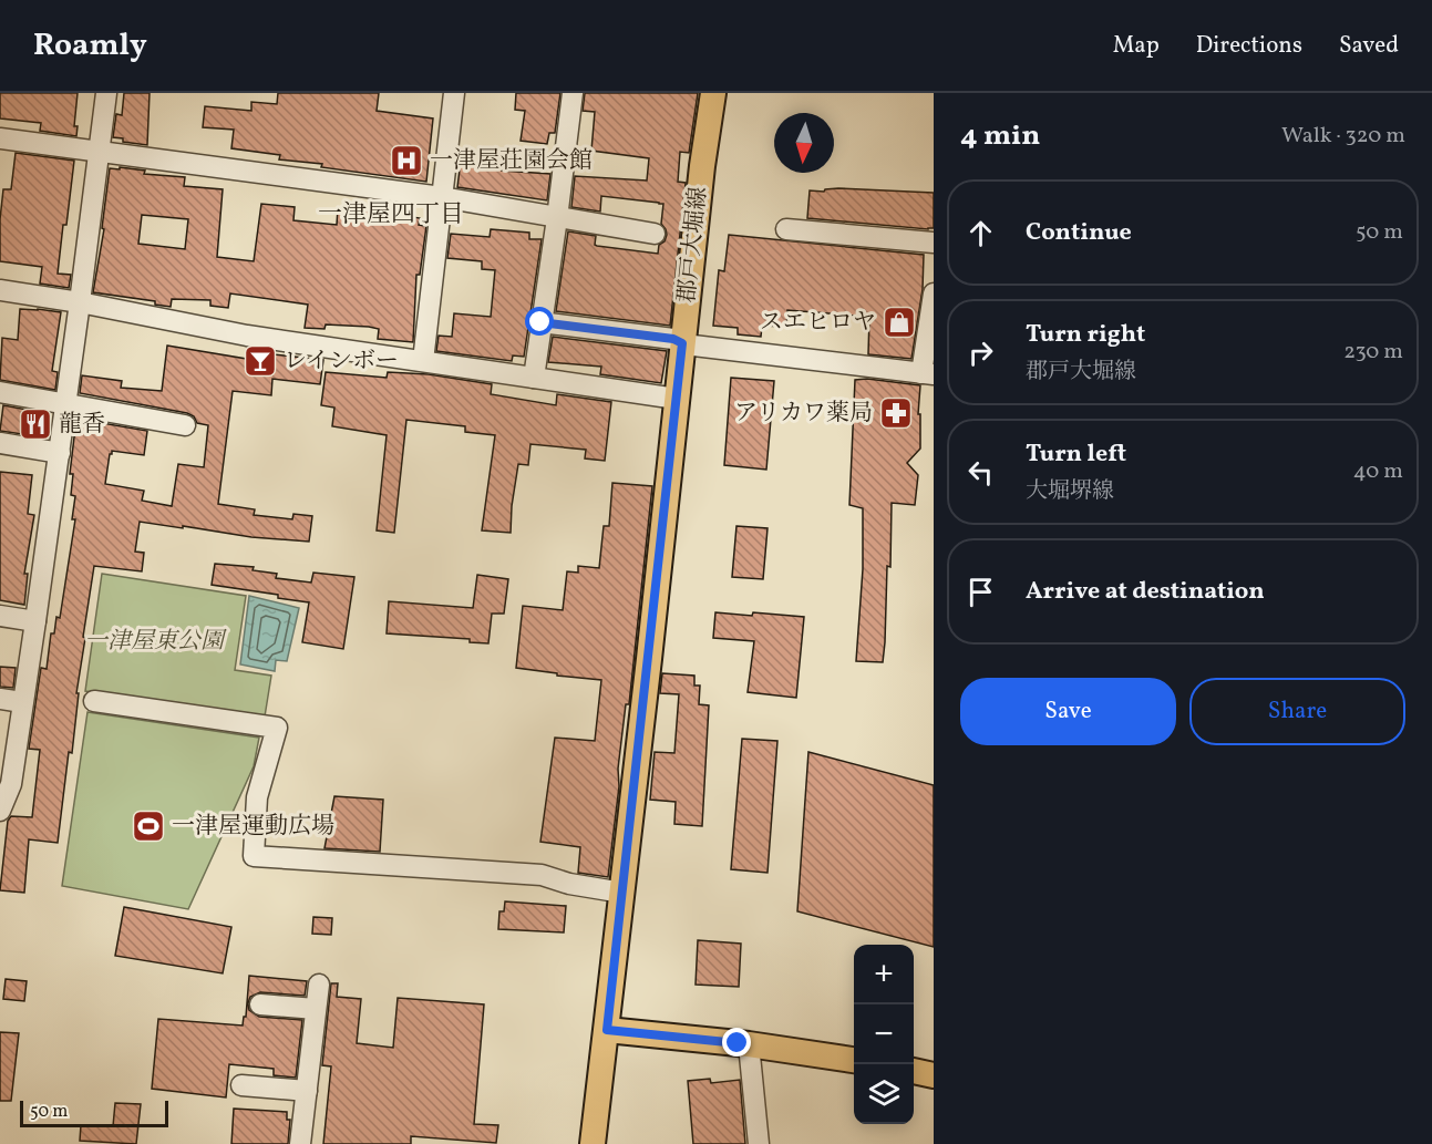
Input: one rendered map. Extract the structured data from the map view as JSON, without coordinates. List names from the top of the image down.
{
  "streets": {
    "main road": ["郡戸大堀線"]
  },
  "districts": ["一津屋四丁目"],
  "parks": ["一津屋東公園"],
  "places": {
    "hospital": ["一津屋荘園会館"],
    "shop": ["スエヒロヤ"],
    "bar": ["レインボー"],
    "pharmacy": ["アリカワ薬局"],
    "restaurant": ["龍香"],
    "sports": ["一津屋運動広場"]
  },
  "scale_bar": "50 m",
  "north": "bottom",
  "page": {
    "header": "Roamly",
    "nav": ["Map", "Directions", "Saved"],
    "heading": ["4 min", "Walk · 320 m"],
    "list": [
      ["Continue", "50 m"],
      ["Turn right", "郡戸大堀線", "230 m"],
      ["Turn left", "大堀堺線", "40 m"],
      "Arrive at destination"
    ],
    "buttons": ["Save", "Share"],
    "map_buttons": ["+", "−"],
    "scale": "50 m"
  }
}
